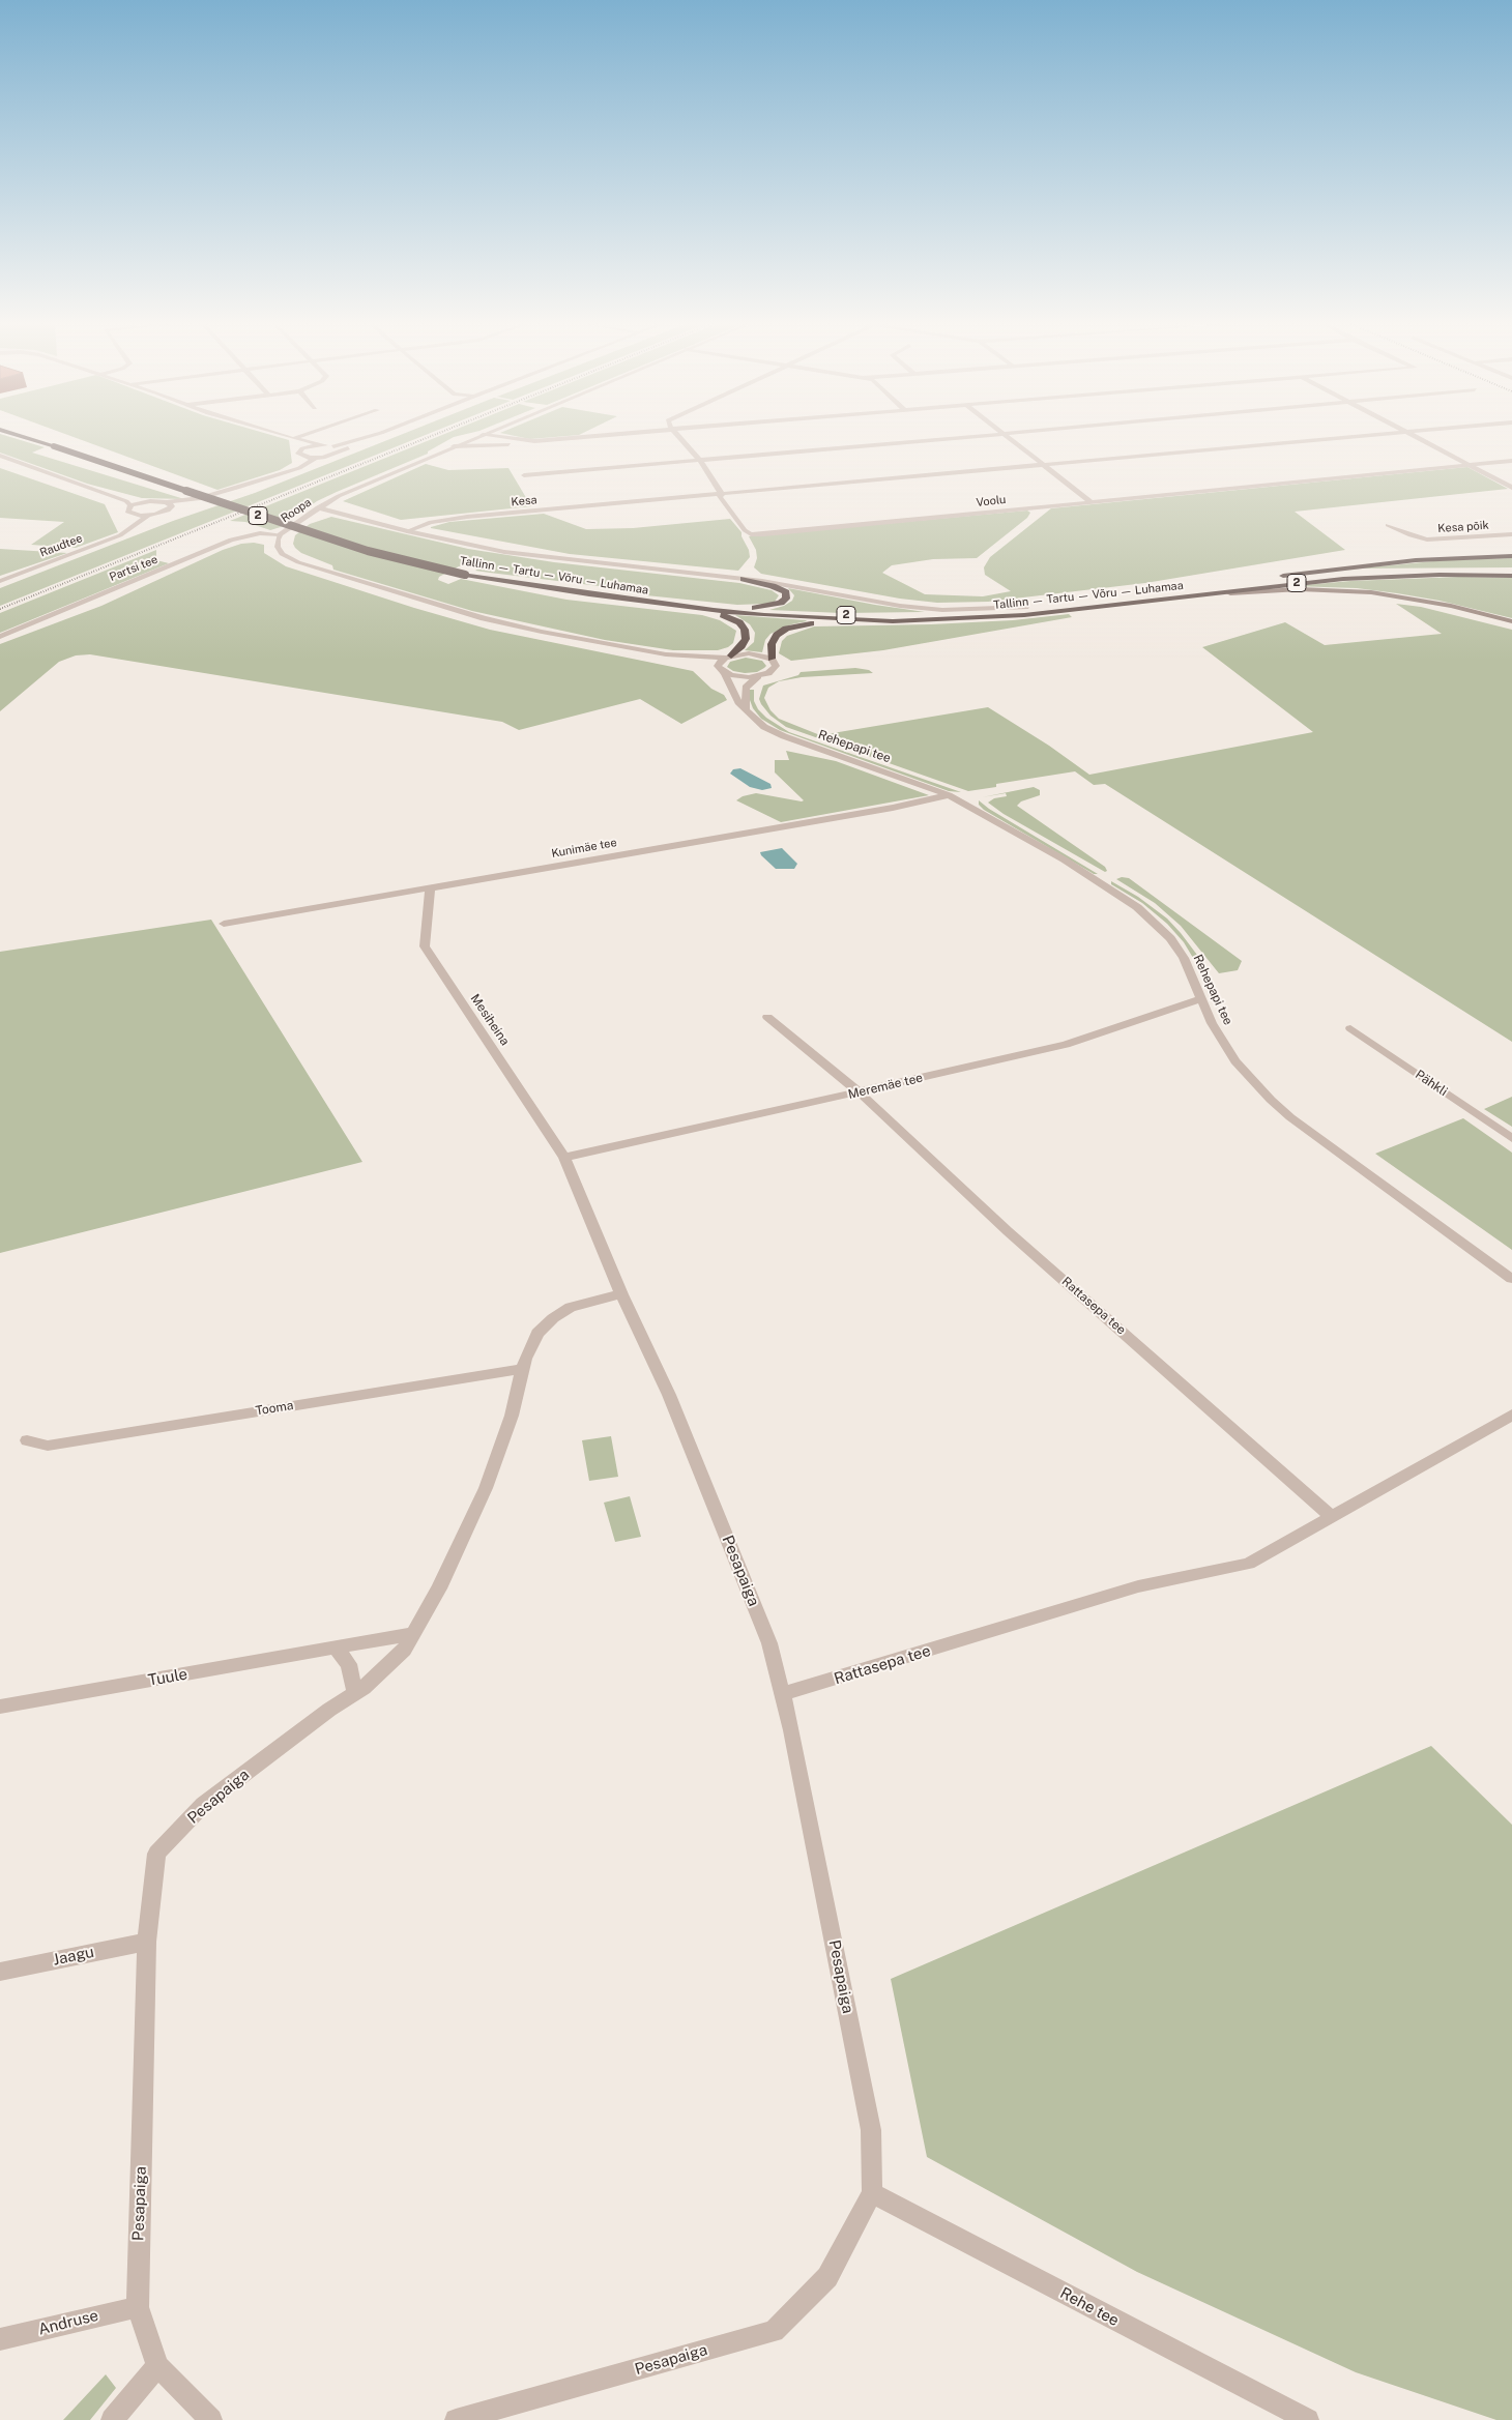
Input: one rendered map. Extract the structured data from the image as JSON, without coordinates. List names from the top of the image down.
{
  "streets": {
    "highway": ["2", "Tallinn — Tartu — Võru — Luhamaa"],
    "street": [
      "Kesa",
      "Voolu",
      "Roopa",
      "Kesa põik",
      "Raudtee",
      "Partsi tee",
      "Rehepapi tee",
      "Kunimäe tee",
      "Mesiheina",
      "Pähkli",
      "Meremäe tee",
      "Rattasepa tee",
      "Tooma",
      "Pesapaiga",
      "Tuule",
      "Jaagu",
      "Rehe tee",
      "Andruse"
    ]
  },
  "crossings": [
    ["Kesa", "Voolu"],
    ["Roopa", "Partsi tee"],
    ["2", "Tallinn — Tartu — Võru — Luhamaa"],
    ["Rehepapi tee", "Kunimäe tee"],
    ["Rehepapi tee", "Meremäe tee"],
    ["Kunimäe tee", "Mesiheina"],
    ["Mesiheina", "Meremäe tee"],
    ["Mesiheina", "Pesapaiga"],
    ["Meremäe tee", "Rattasepa tee"],
    ["Meremäe tee", "Pesapaiga"],
    ["Rattasepa tee", "Pesapaiga"],
    ["Tooma", "Pesapaiga"],
    ["Pesapaiga", "Tuule"],
    ["Pesapaiga", "Jaagu"],
    ["Pesapaiga", "Rehe tee"],
    ["Pesapaiga", "Andruse"]
  ]
}
